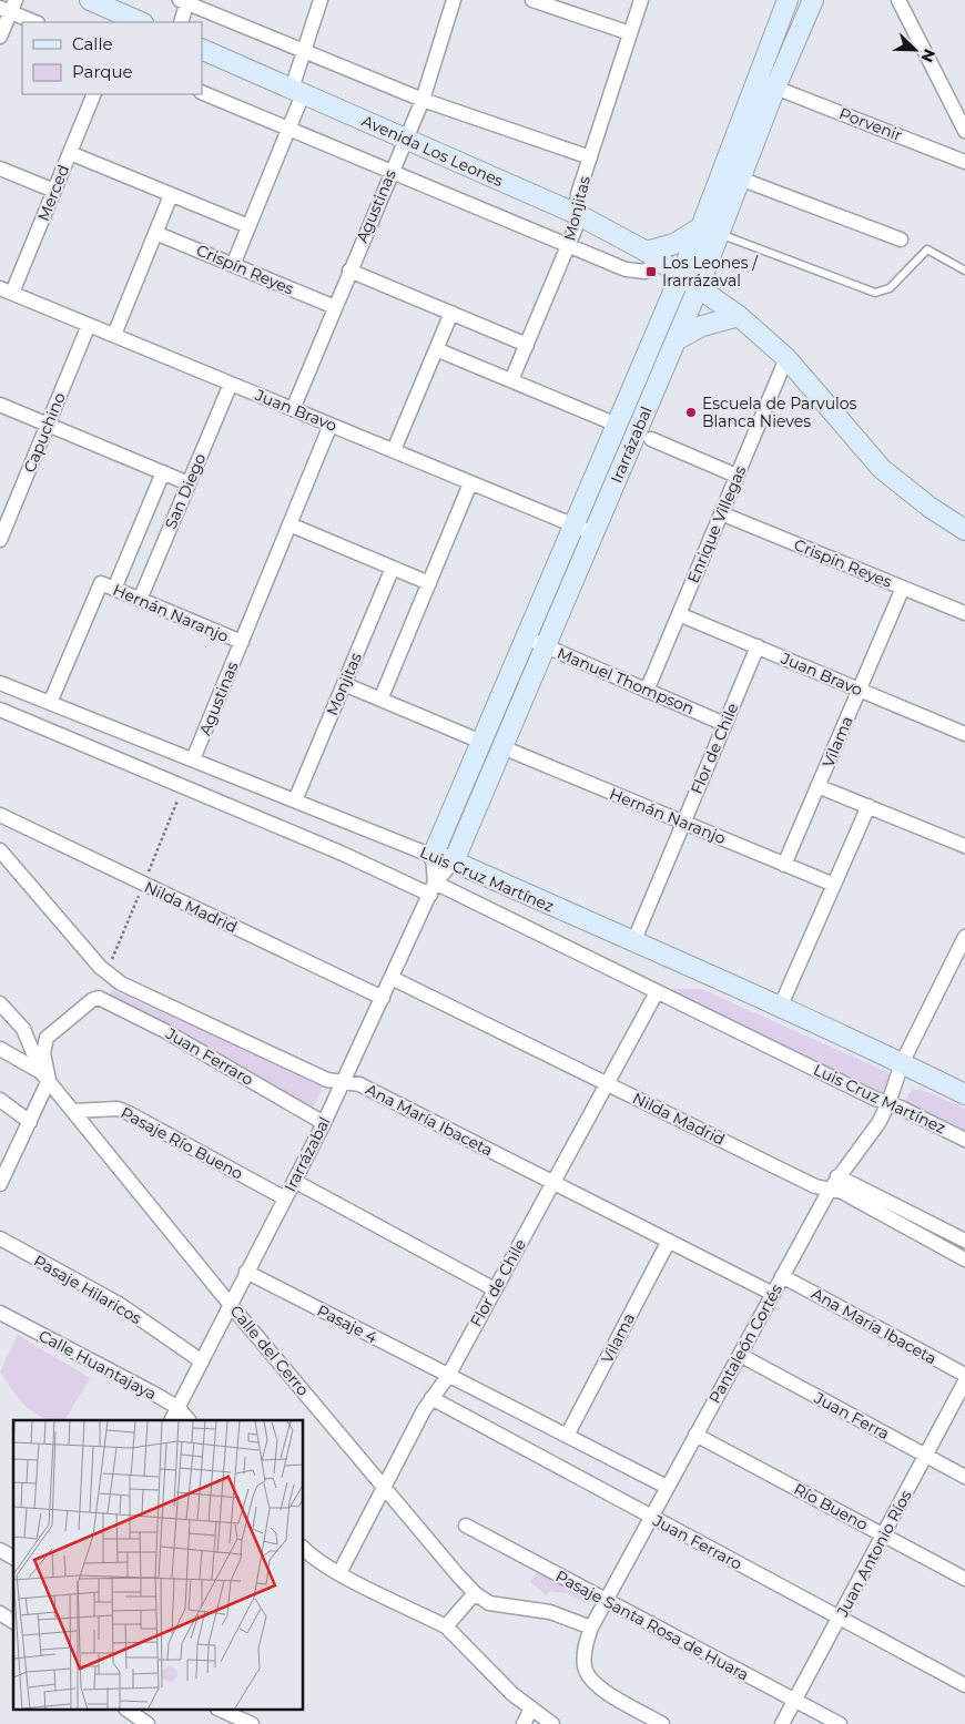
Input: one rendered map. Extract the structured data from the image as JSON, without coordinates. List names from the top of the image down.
{
  "streets": {
    "street": [
      "Porvenir",
      "Avenida Los Leones",
      "Merced",
      "Agustinas",
      "Monjitas",
      "Crispín Reyes",
      "Juan Bravo",
      "Capuchino",
      "Irarrázabal",
      "San Diego",
      "Enrique Villegas",
      "Hernán Naranjo",
      "Manuel Thompson",
      "Vilama",
      "Flor de Chile",
      "Luis Cruz Martínez",
      "Nilda Madrid",
      "Juan Ferraro",
      "Ana María Ibaceta",
      "Pasaje Río Bueno",
      "Pasaje Hilaricos",
      "Pasaje 4",
      "Pantaleón Cortés",
      "Calle del Cerro",
      "Calle Huantajaya",
      "Juan Ferra",
      "Río Bueno",
      "Juan Antonio Ríos",
      "Pasaje Santa Rosa de Huara"
    ]
  },
  "crossings": [
    ["Porvenir", "Irarrázabal"],
    ["Avenida Los Leones", "Agustinas"],
    ["Avenida Los Leones", "Monjitas"],
    ["Avenida Los Leones", "Irarrázabal"],
    ["Avenida Los Leones", "Enrique Villegas"],
    ["Merced", "Juan Bravo"],
    ["Agustinas", "Crispín Reyes"],
    ["Agustinas", "Juan Bravo"],
    ["Agustinas", "Hernán Naranjo"],
    ["Agustinas", "Luis Cruz Martínez"],
    ["Monjitas", "Luis Cruz Martínez"],
    ["Crispín Reyes", "Enrique Villegas"],
    ["Crispín Reyes", "Vilama"],
    ["Juan Bravo", "Capuchino"],
    ["Juan Bravo", "Irarrázabal"],
    ["Juan Bravo", "San Diego"],
    ["Juan Bravo", "Enrique Villegas"],
    ["Juan Bravo", "Vilama"],
    ["Juan Bravo", "Flor de Chile"],
    ["Irarrázabal", "Hernán Naranjo"],
    ["Irarrázabal", "Manuel Thompson"],
    ["Irarrázabal", "Luis Cruz Martínez"],
    ["Irarrázabal", "Nilda Madrid"],
    ["Irarrázabal", "Juan Ferraro"],
    ["Irarrázabal", "Ana María Ibaceta"],
    ["Irarrázabal", "Pasaje Río Bueno"],
    ["Irarrázabal", "Pasaje Hilaricos"],
    ["Irarrázabal", "Pasaje 4"],
    ["Irarrázabal", "Calle del Cerro"],
    ["Irarrázabal", "Calle Huantajaya"],
    ["San Diego", "Hernán Naranjo"],
    ["Enrique Villegas", "Manuel Thompson"],
    ["Hernán Naranjo", "Vilama"],
    ["Hernán Naranjo", "Flor de Chile"],
    ["Hernán Naranjo", "Luis Cruz Martínez"],
    ["Manuel Thompson", "Flor de Chile"],
    ["Vilama", "Ana María Ibaceta"],
    ["Flor de Chile", "Luis Cruz Martínez"],
    ["Flor de Chile", "Nilda Madrid"],
    ["Flor de Chile", "Juan Ferraro"],
    ["Flor de Chile", "Ana María Ibaceta"],
    ["Flor de Chile", "Pasaje 4"],
    ["Flor de Chile", "Calle del Cerro"],
    ["Luis Cruz Martínez", "Pantaleón Cortés"],
    ["Nilda Madrid", "Pantaleón Cortés"],
    ["Juan Ferraro", "Pantaleón Cortés"],
    ["Juan Ferraro", "Calle del Cerro"],
    ["Juan Ferraro", "Juan Antonio Ríos"],
    ["Ana María Ibaceta", "Pantaleón Cortés"],
    ["Pasaje Río Bueno", "Calle del Cerro"],
    ["Pantaleón Cortés", "Calle del Cerro"],
    ["Pantaleón Cortés", "Juan Ferra"],
    ["Pantaleón Cortés", "Río Bueno"],
    ["Pantaleón Cortés", "Pasaje Santa Rosa de Huara"],
    ["Juan Ferra", "Juan Antonio Ríos"],
    ["Río Bueno", "Juan Antonio Ríos"],
    ["Juan Antonio Ríos", "Pasaje Santa Rosa de Huara"]
  ],
  "places": {
    "transit": ["Los Leones / Irarrázaval"],
    "other": ["Escuela de Parvulos Blanca Nieves"]
  },
  "legend": ["Calle", "Parque"],
  "north": "bottom right"
}
